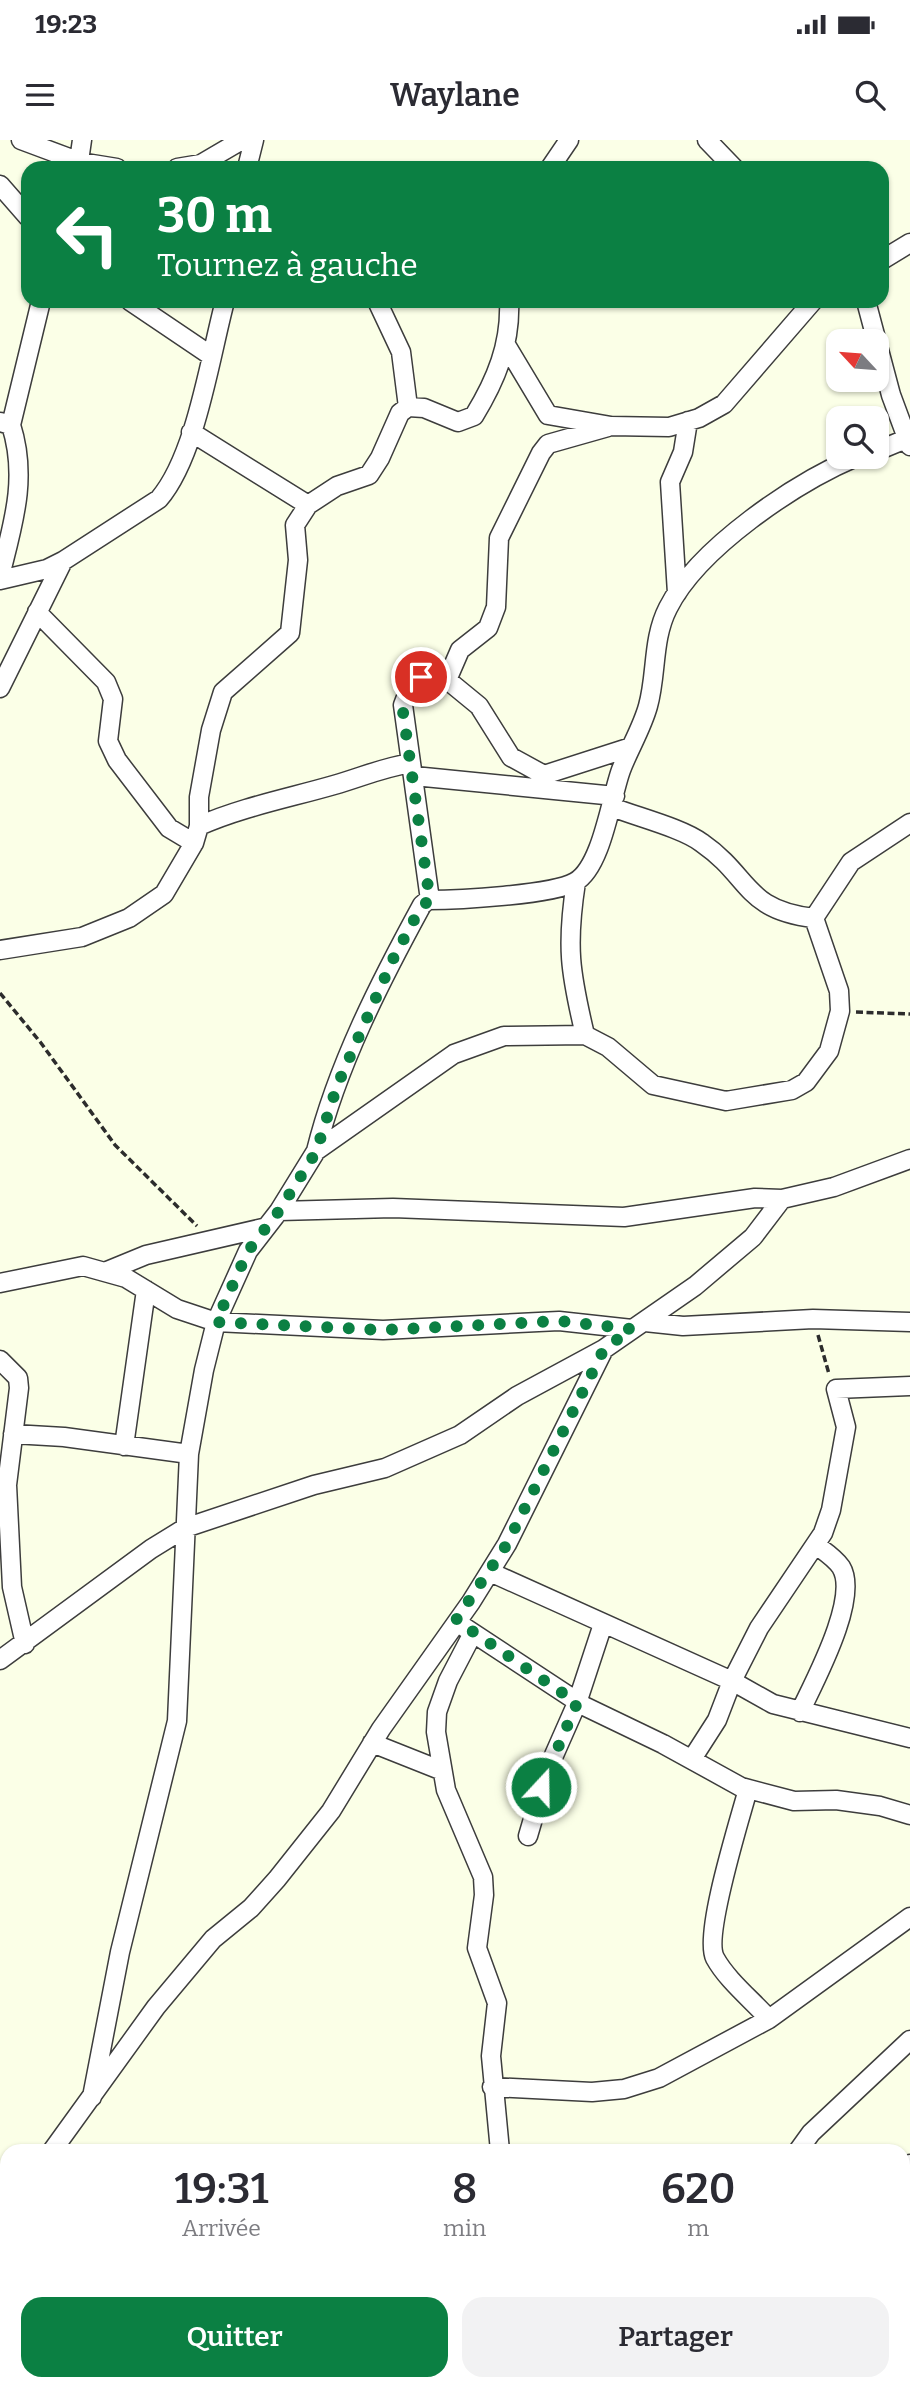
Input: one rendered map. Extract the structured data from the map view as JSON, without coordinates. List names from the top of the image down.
{
  "north": "top left",
  "page": {
    "status": "19:23",
    "header": "Waylane",
    "turn": ["30 m", "Tournez à gauche"],
    "eta": [
      "19:31",
      "Arrivée",
      "8",
      "min",
      "620",
      "m"
    ],
    "buttons": ["Quitter", "Partager"]
  }
}
